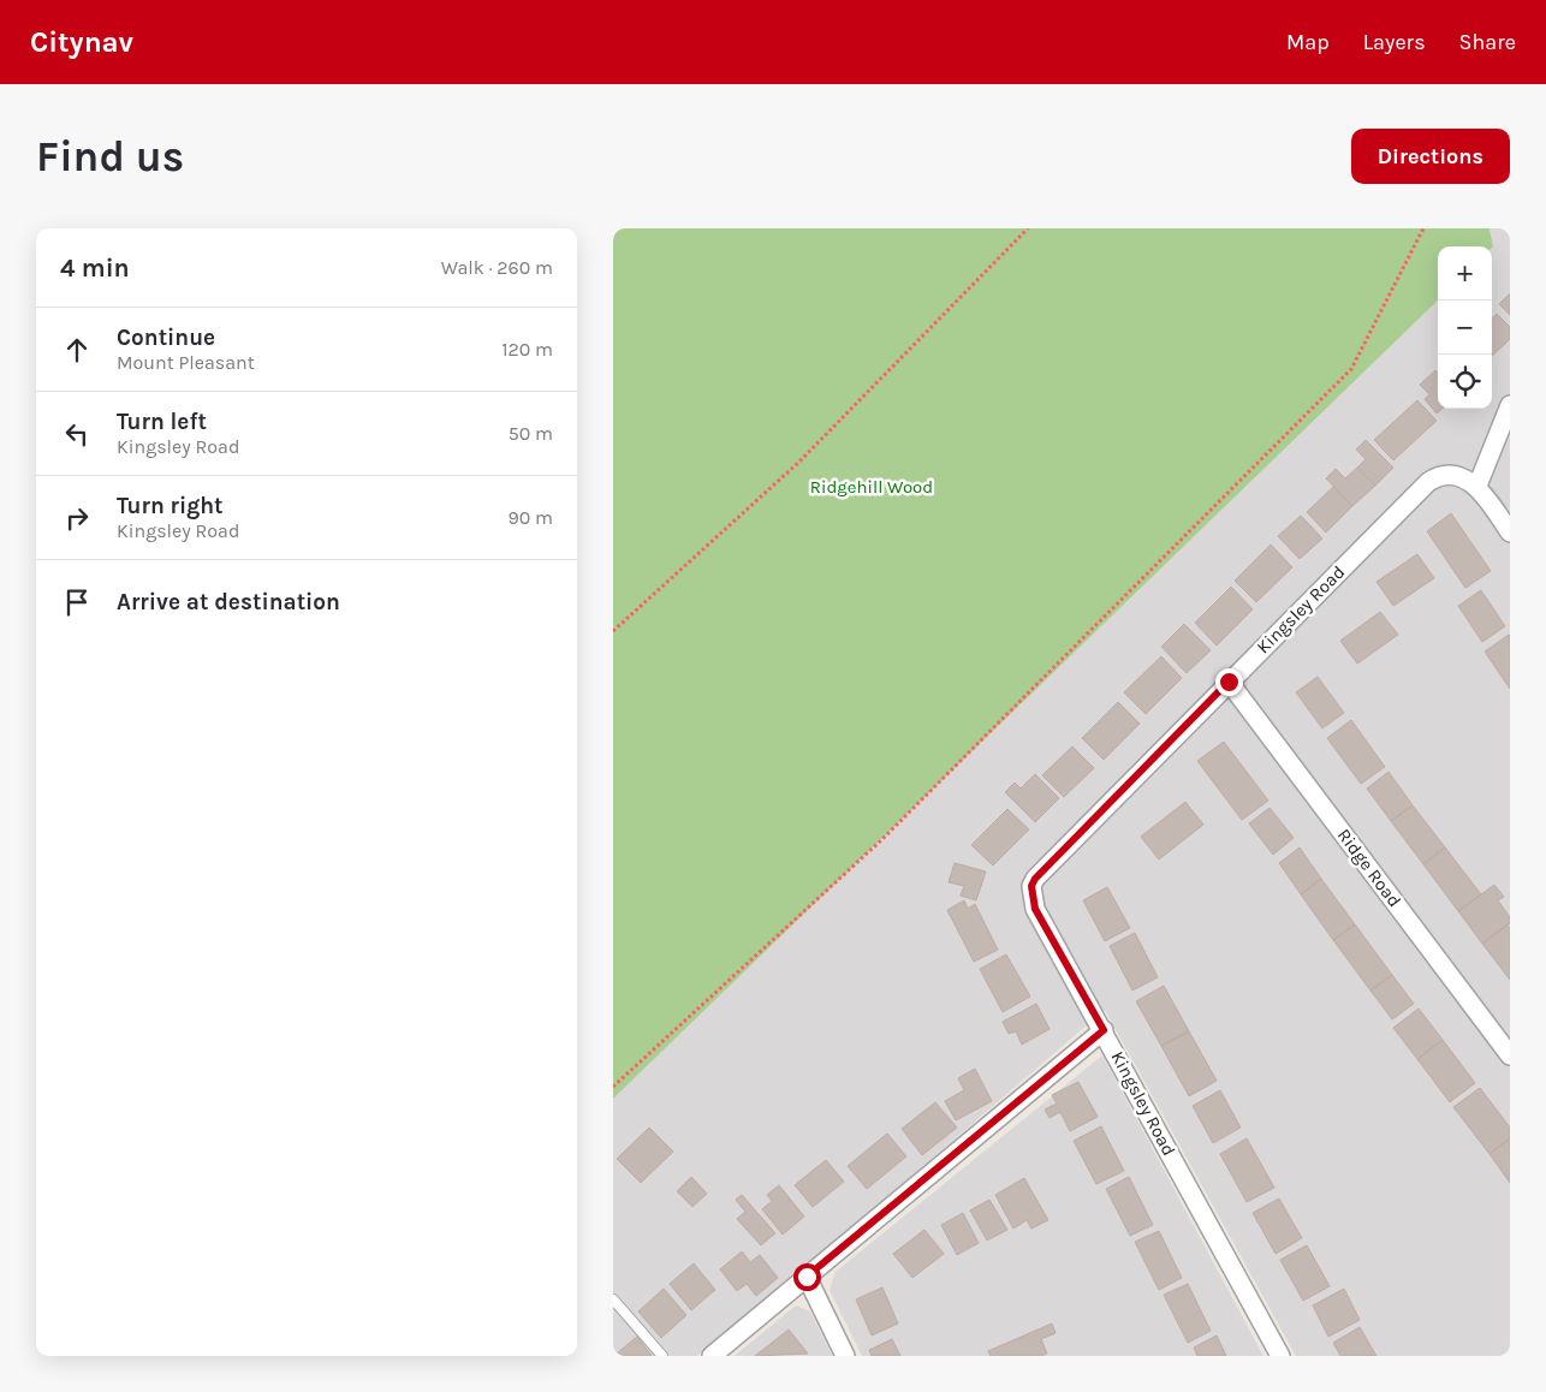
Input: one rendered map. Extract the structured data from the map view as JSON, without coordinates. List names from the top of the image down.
{
  "streets": {
    "street": ["Kingsley Road", "Ridge Road"]
  },
  "crossings": [
    ["Kingsley Road", "Ridge Road"]
  ],
  "parks": ["Ridgehill Wood"],
  "page": {
    "header": "Citynav",
    "nav": ["Map", "Layers", "Share"],
    "buttons": "Directions",
    "title": "Find us",
    "heading": ["4 min", "Walk · 260 m"],
    "map_buttons": ["+", "−"],
    "list": [
      ["Continue", "Mount Pleasant", "120 m"],
      ["Turn left", "Kingsley Road", "50 m"],
      ["Turn right", "Kingsley Road", "90 m"],
      "Arrive at destination"
    ]
  }
}
